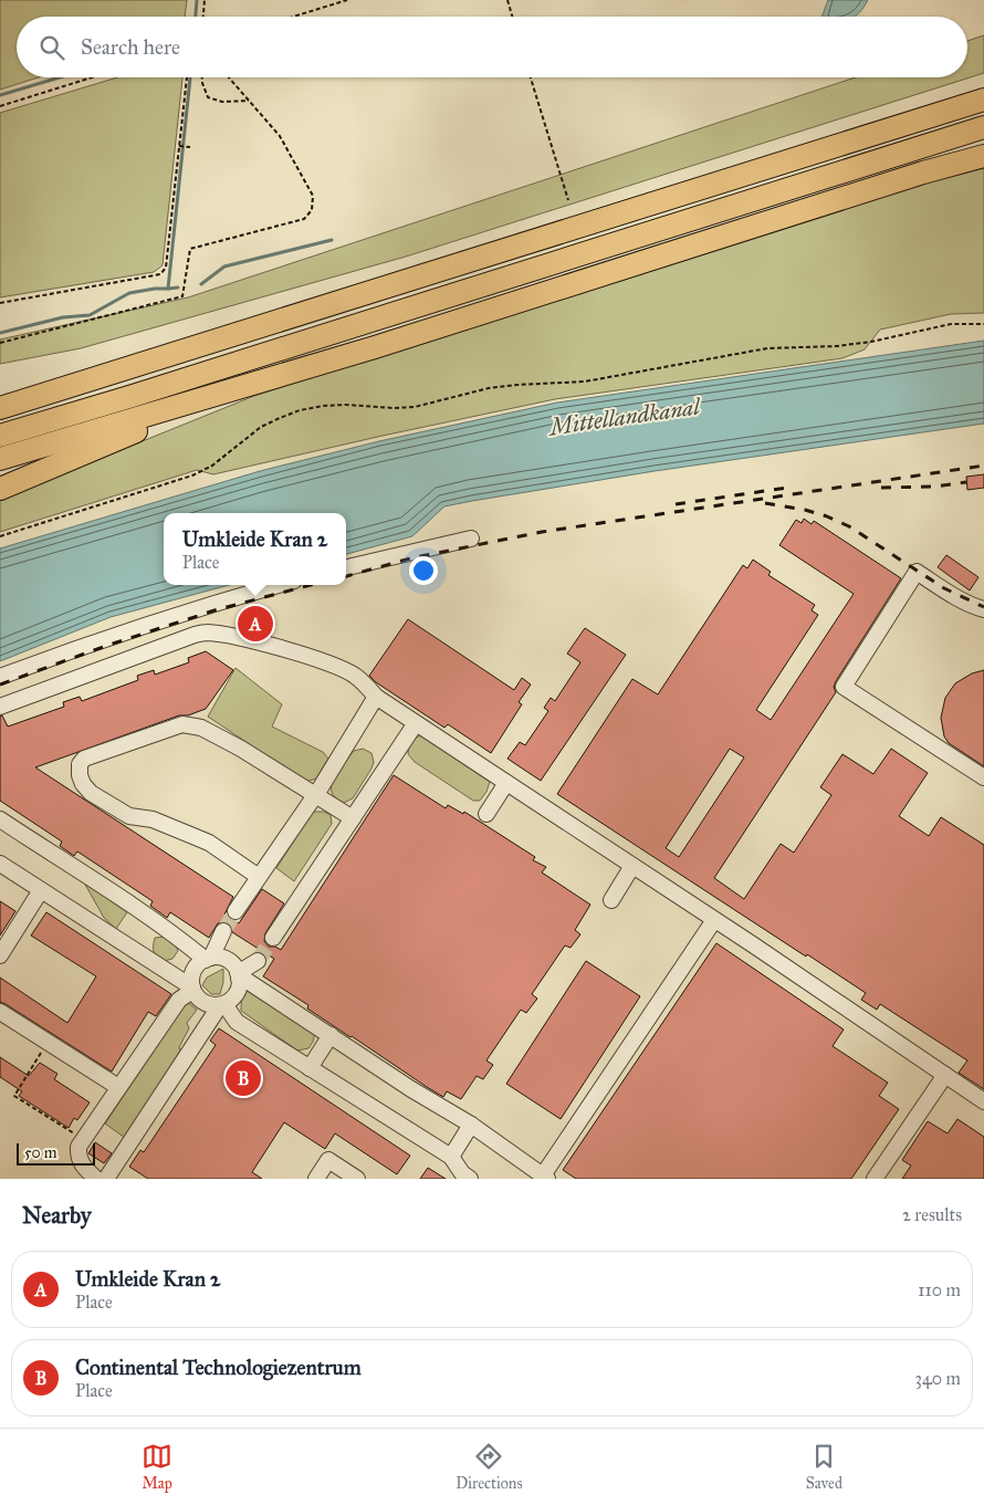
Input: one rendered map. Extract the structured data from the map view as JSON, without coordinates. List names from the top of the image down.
{
  "water": ["Mittellandkanal"],
  "scale_bar": "50 m",
  "page": {
    "search": "Search here",
    "popup": ["Umkleide Kran 2", "Place"],
    "pins": ["A", "B"],
    "scale": "50 m",
    "heading": ["Nearby", "2 results"],
    "list": [
      {
        "mark": "A",
        "name": "Umkleide Kran 2",
        "note": "Place",
        "value": "110 m"
      },
      {
        "mark": "B",
        "name": "Continental Technologiezentrum",
        "note": "Place",
        "value": "340 m"
      }
    ],
    "nav": ["Map", "Directions", "Saved"]
  }
}
